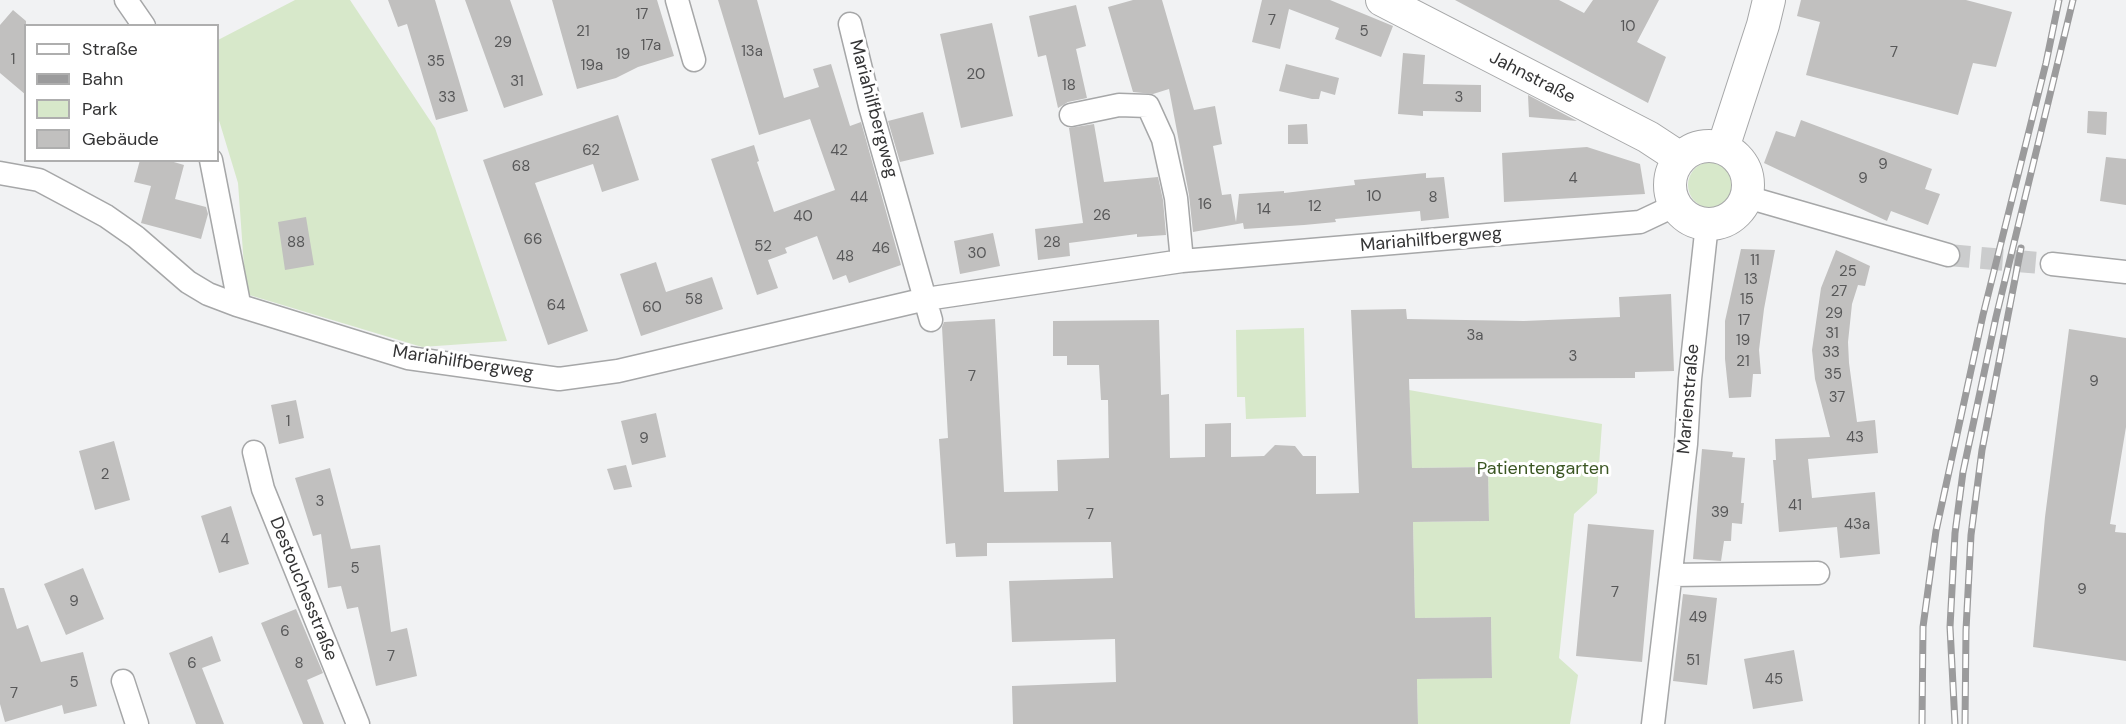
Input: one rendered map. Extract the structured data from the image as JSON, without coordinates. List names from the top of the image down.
{
  "streets": {
    "street": [
      "Jahnstraße",
      "Mariahilfbergweg",
      "Marienstraße",
      "Destouchesstraße"
    ]
  },
  "crossings": [
    ["Jahnstraße", "Mariahilfbergweg"],
    ["Jahnstraße", "Marienstraße"],
    ["Mariahilfbergweg", "Marienstraße"]
  ],
  "parks": ["Patientengarten"],
  "house_numbers": [
    "17",
    "7",
    "10",
    "21",
    "5",
    "29",
    "17a",
    "13a",
    "7",
    "19",
    "1",
    "35",
    "19a",
    "20",
    "31",
    "18",
    "33",
    "3",
    "62",
    "42",
    "9",
    "68",
    "4",
    "9",
    "10",
    "44",
    "8",
    "16",
    "12",
    "14",
    "26",
    "40",
    "66",
    "88",
    "28",
    "52",
    "46",
    "30",
    "48",
    "11",
    "25",
    "13",
    "27",
    "58",
    "15",
    "64",
    "60",
    "29",
    "17",
    "31",
    "3a",
    "19",
    "33",
    "3",
    "21",
    "35",
    "7",
    "9",
    "37",
    "1",
    "43",
    "9",
    "2",
    "3",
    "41",
    "39",
    "7",
    "43a",
    "4",
    "5",
    "9",
    "7",
    "9",
    "49",
    "6",
    "7",
    "51",
    "6",
    "8",
    "45",
    "5",
    "7"
  ],
  "legend": [
    "Straße",
    "Bahn",
    "Park",
    "Gebäude"
  ]
}
